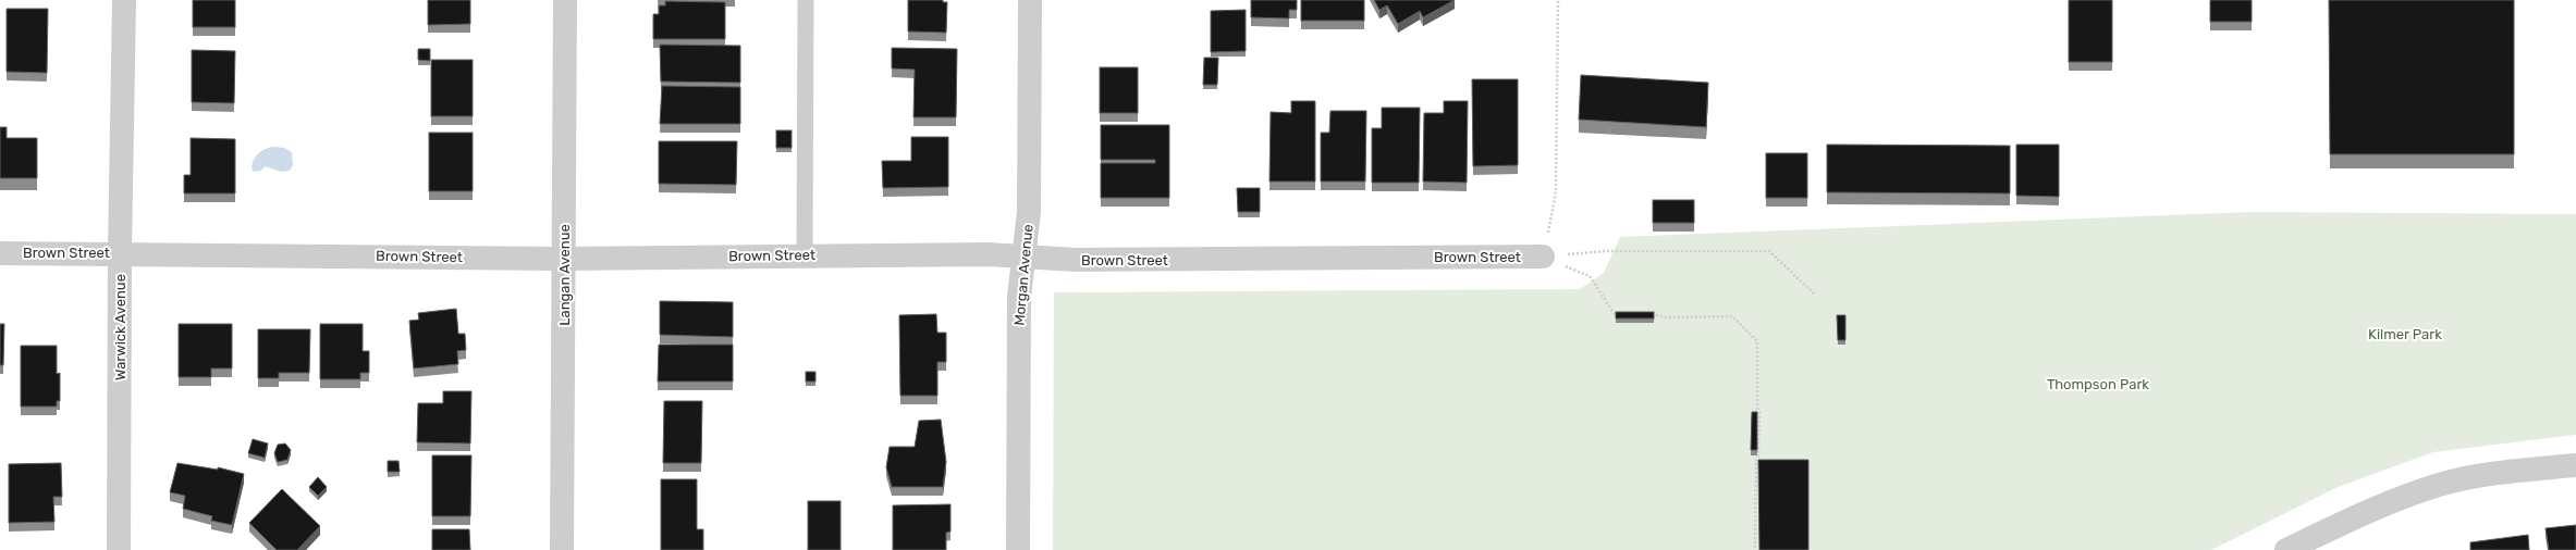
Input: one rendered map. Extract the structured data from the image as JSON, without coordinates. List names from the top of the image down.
{
  "streets": {
    "street": [
      "Brown Street",
      "Langan Avenue",
      "Morgan Avenue",
      "Warwick Avenue"
    ]
  },
  "crossings": [
    ["Brown Street", "Langan Avenue"],
    ["Brown Street", "Morgan Avenue"],
    ["Brown Street", "Warwick Avenue"]
  ],
  "parks": ["Kilmer Park", "Thompson Park"]
}
